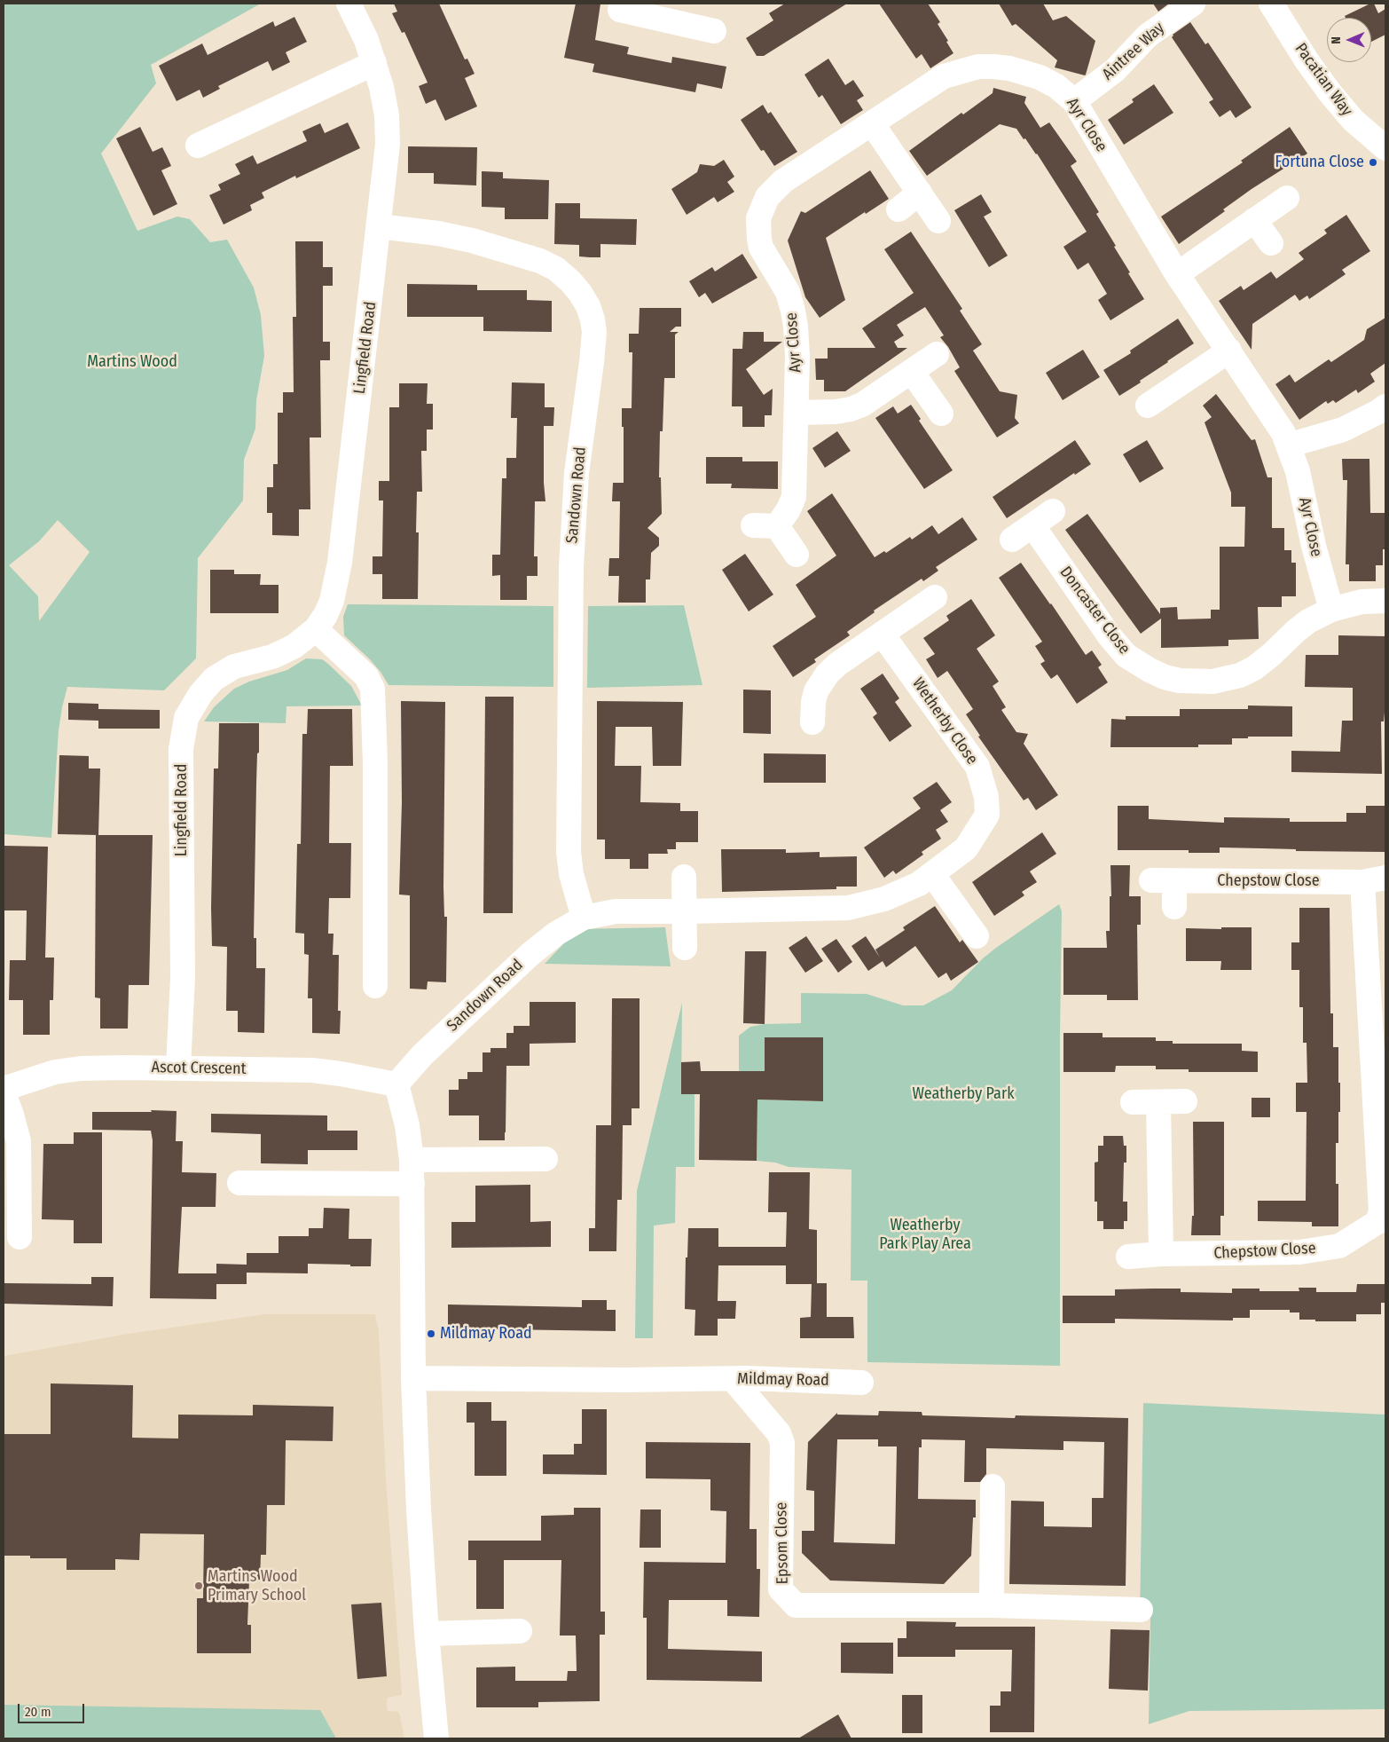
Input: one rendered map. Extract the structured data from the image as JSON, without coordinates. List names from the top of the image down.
{
  "streets": {
    "street": [
      "Aintree Way",
      "Pacatian Way",
      "Ayr Close",
      "Lingfield Road",
      "Sandown Road",
      "Doncaster Close",
      "Wetherby Close",
      "Chepstow Close",
      "Ascot Crescent",
      "Mildmay Road",
      "Epsom Close"
    ]
  },
  "crossings": [
    ["Aintree Way", "Ayr Close"],
    ["Ayr Close", "Doncaster Close"],
    ["Lingfield Road", "Sandown Road"],
    ["Lingfield Road", "Ascot Crescent"],
    ["Sandown Road", "Wetherby Close"],
    ["Sandown Road", "Ascot Crescent"],
    ["Mildmay Road", "Epsom Close"]
  ],
  "parks": ["Martins Wood", "Weatherby Park", "Weatherby Park Play Area"],
  "places": ["Fortuna Close", "Mildmay Road", "Martins Wood Primary School"],
  "scale_bar": "20 m",
  "north": "left"
}
